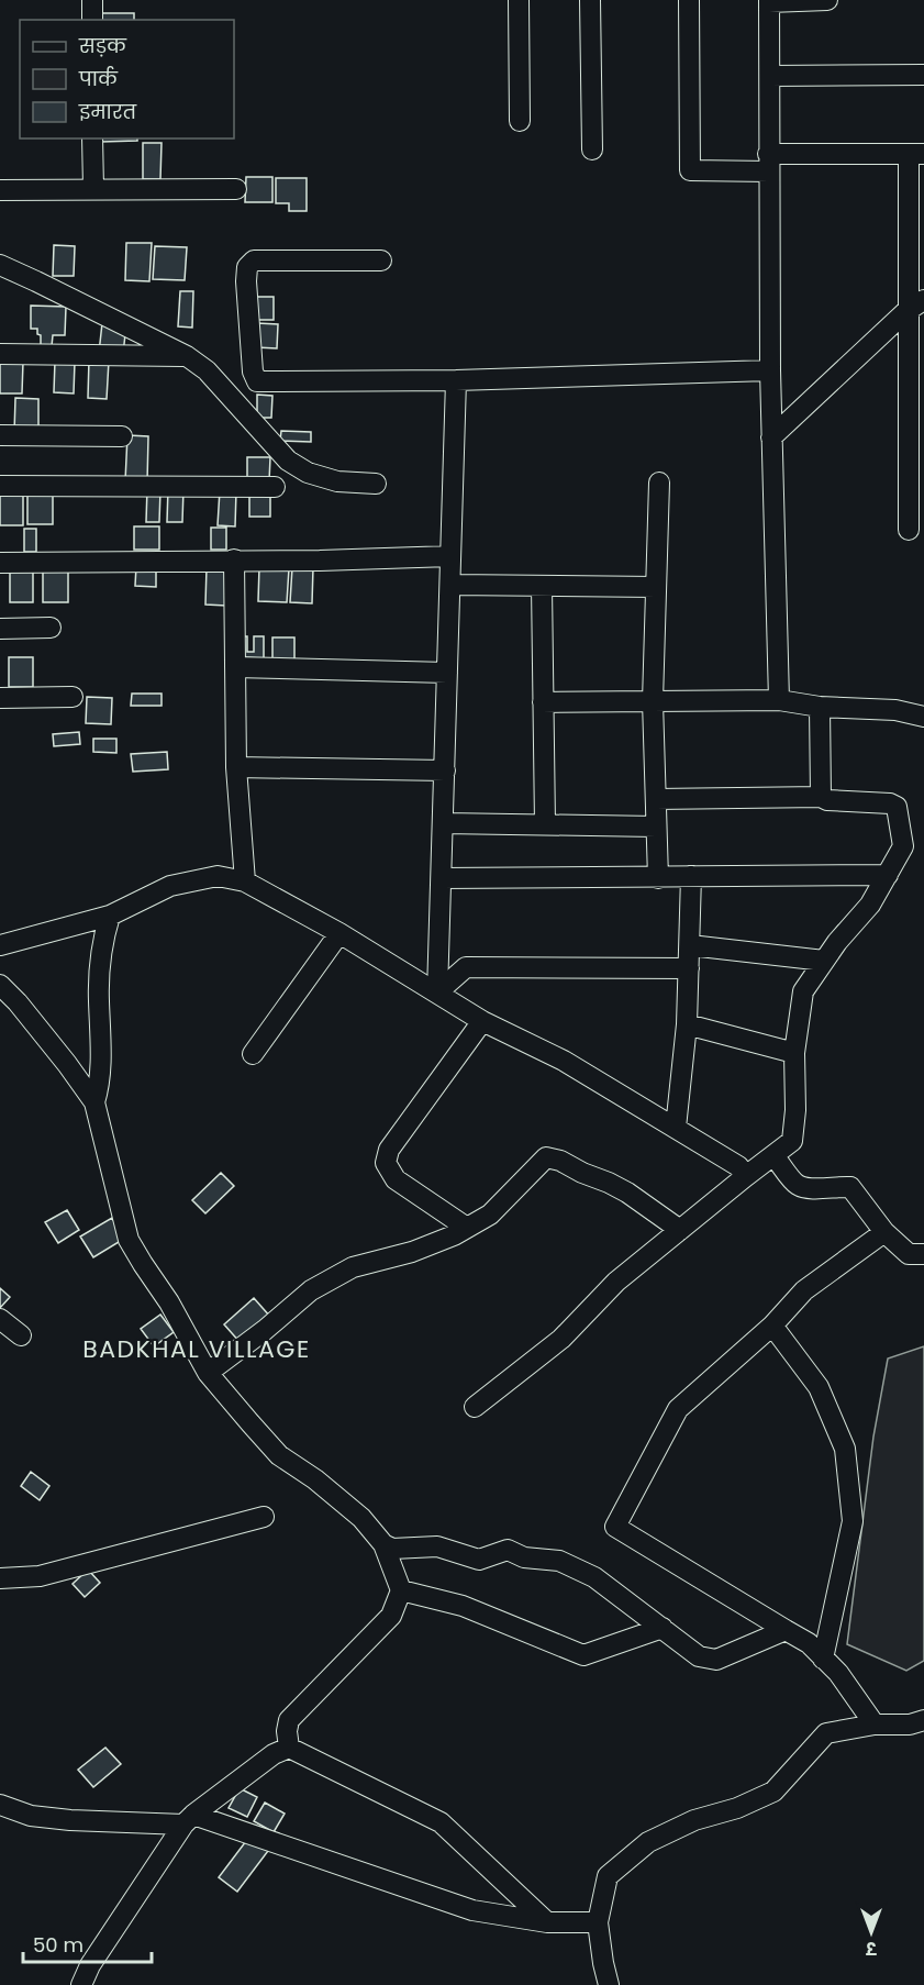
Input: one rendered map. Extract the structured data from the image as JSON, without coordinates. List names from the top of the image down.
{
  "districts": ["BADKHAL VILLAGE"],
  "legend": ["सड़क", "पार्क", "इमारत"],
  "scale_bar": "50 m",
  "north": "bottom"
}
